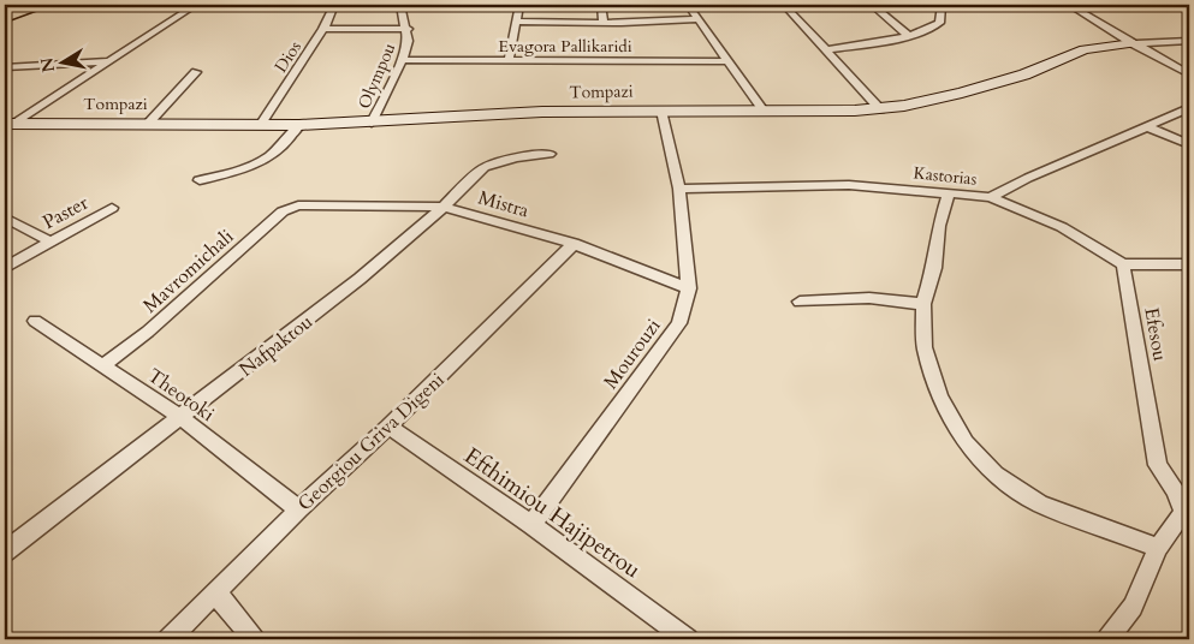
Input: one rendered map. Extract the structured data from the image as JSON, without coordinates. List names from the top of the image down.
{
  "streets": {
    "street": [
      "Evagora Pallikaridi",
      "Dios",
      "Olympou",
      "Tompazi",
      "Kastorias",
      "Mistra",
      "Paster",
      "Mavromichali",
      "Efesou",
      "Nafpaktou",
      "Mourouzi",
      "Theotoki",
      "Georgiou Griva Digeni",
      "Efthimiou Hajipetrou"
    ]
  },
  "crossings": [
    ["Evagora Pallikaridi", "Olympou"],
    ["Dios", "Tompazi"],
    ["Olympou", "Tompazi"],
    ["Tompazi", "Mourouzi"],
    ["Kastorias", "Mourouzi"],
    ["Mistra", "Mavromichali"],
    ["Mistra", "Nafpaktou"],
    ["Mistra", "Mourouzi"],
    ["Mistra", "Georgiou Griva Digeni"],
    ["Mavromichali", "Theotoki"],
    ["Nafpaktou", "Theotoki"],
    ["Mourouzi", "Efthimiou Hajipetrou"],
    ["Theotoki", "Georgiou Griva Digeni"],
    ["Georgiou Griva Digeni", "Efthimiou Hajipetrou"]
  ],
  "north": "left"
}
